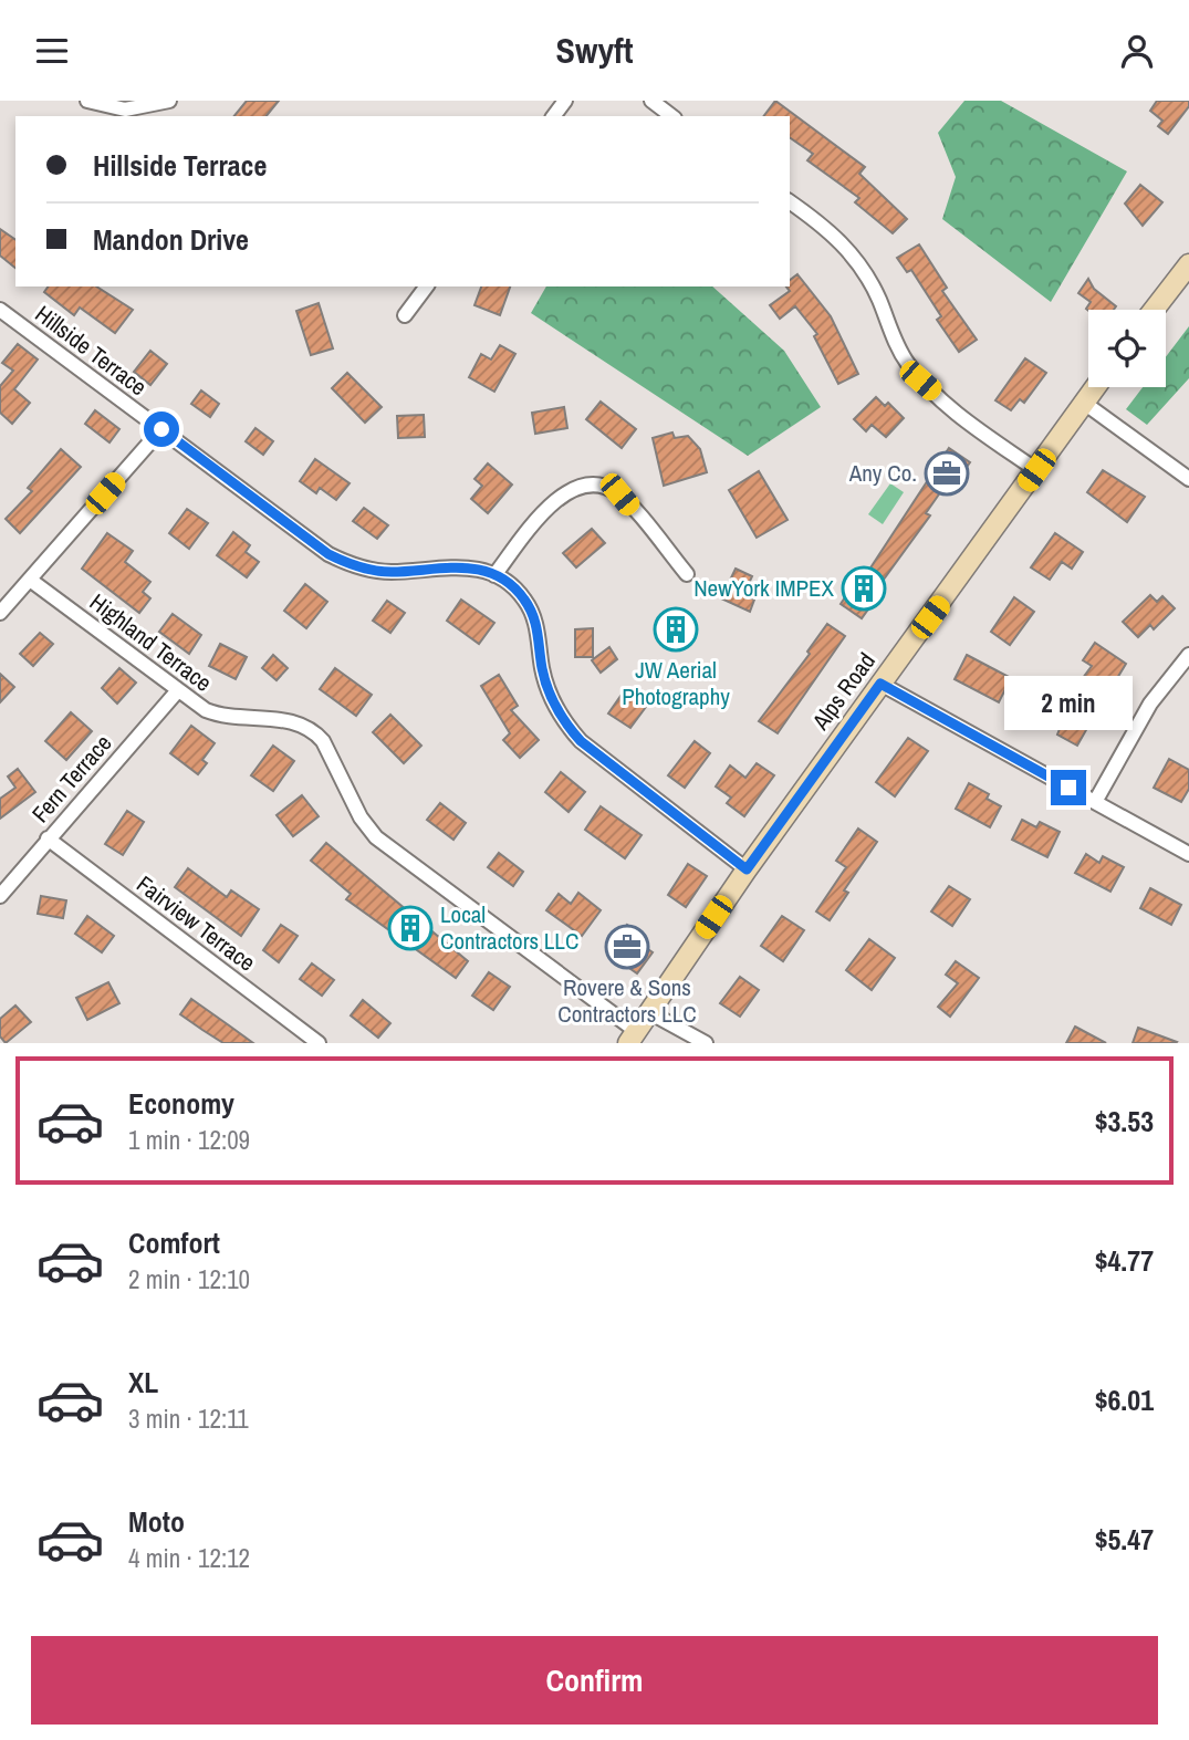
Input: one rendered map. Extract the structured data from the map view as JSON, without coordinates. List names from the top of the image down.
{
  "streets": {
    "main road": ["Alps Road"],
    "street": [
      "Hillside Terrace",
      "Highland Terrace",
      "Fern Terrace",
      "Fairview Terrace"
    ]
  },
  "crossings": [
    ["Hillside Terrace", "Alps Road"],
    ["Highland Terrace", "Alps Road"],
    ["Highland Terrace", "Fern Terrace"],
    ["Fern Terrace", "Fairview Terrace"]
  ],
  "places": {
    "office": ["Any Co.", "Rovere & Sons Contractors LLC"],
    "building": ["NewYork IMPEX", "JW Aerial Photography", "Local Contractors LLC"]
  },
  "page": {
    "header": "Swyft",
    "banner": ["Hillside Terrace", "Mandon Drive"],
    "bubble": "2 min",
    "list": [
      {
        "name": "Economy",
        "note": "1 min · 12:09",
        "value": "$3.53"
      },
      {
        "name": "Comfort",
        "note": "2 min · 12:10",
        "value": "$4.77"
      },
      {
        "name": "XL",
        "note": "3 min · 12:11",
        "value": "$6.01"
      },
      {
        "name": "Moto",
        "note": "4 min · 12:12",
        "value": "$5.47"
      }
    ],
    "buttons": "Confirm"
  }
}
